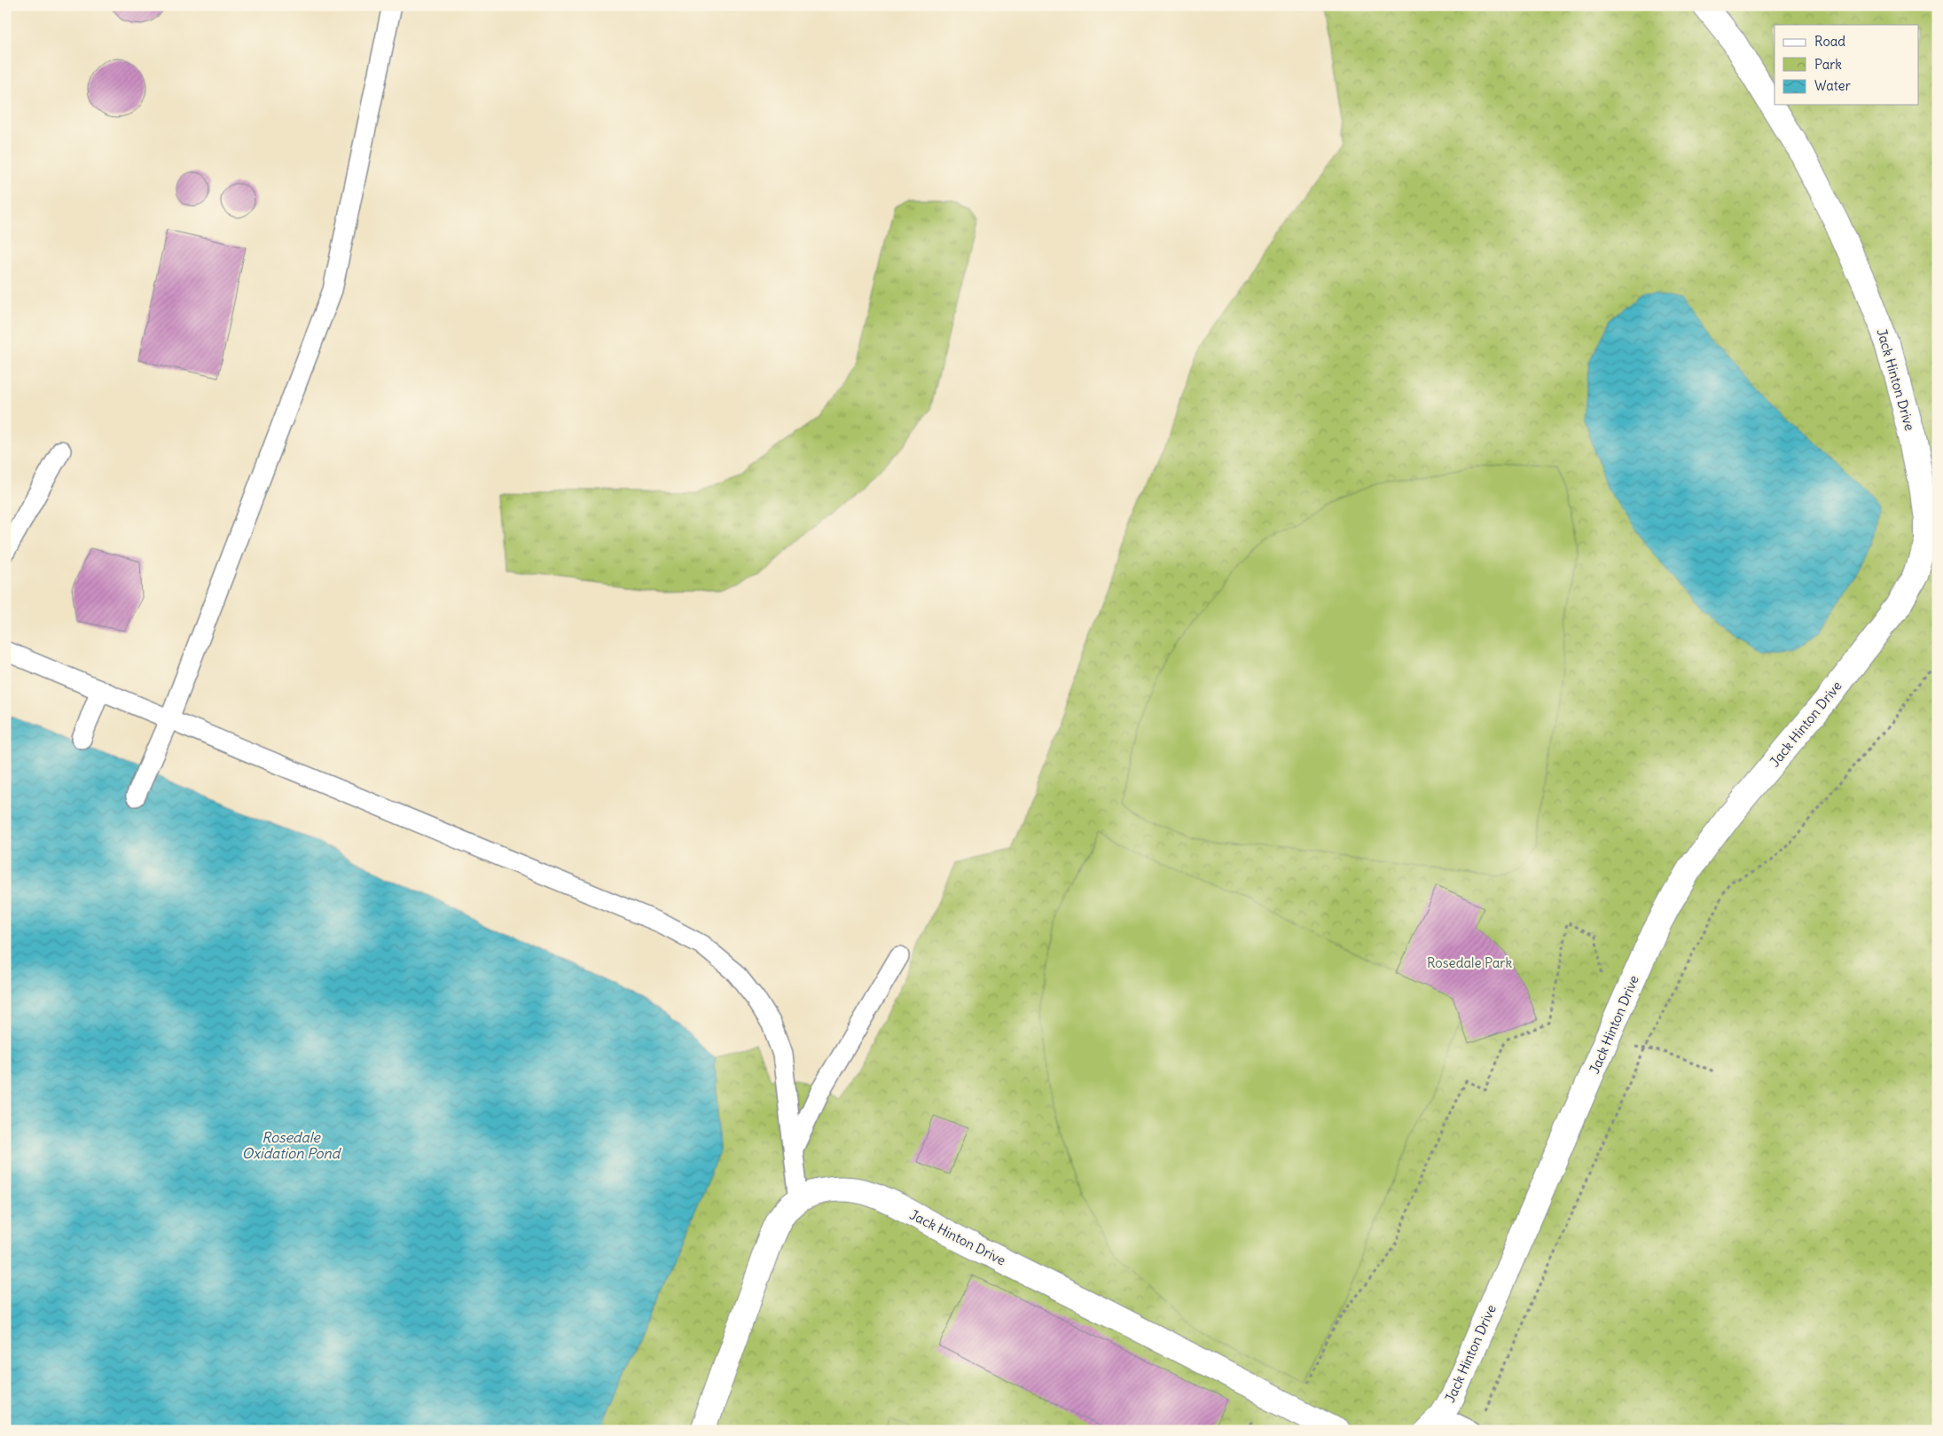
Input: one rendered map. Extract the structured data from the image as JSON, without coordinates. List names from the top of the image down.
{
  "streets": {
    "street": ["Jack Hinton Drive"]
  },
  "water": ["Rosedale Oxidation Pond"],
  "parks": ["Rosedale Park"],
  "legend": ["Road", "Park", "Water"]
}
